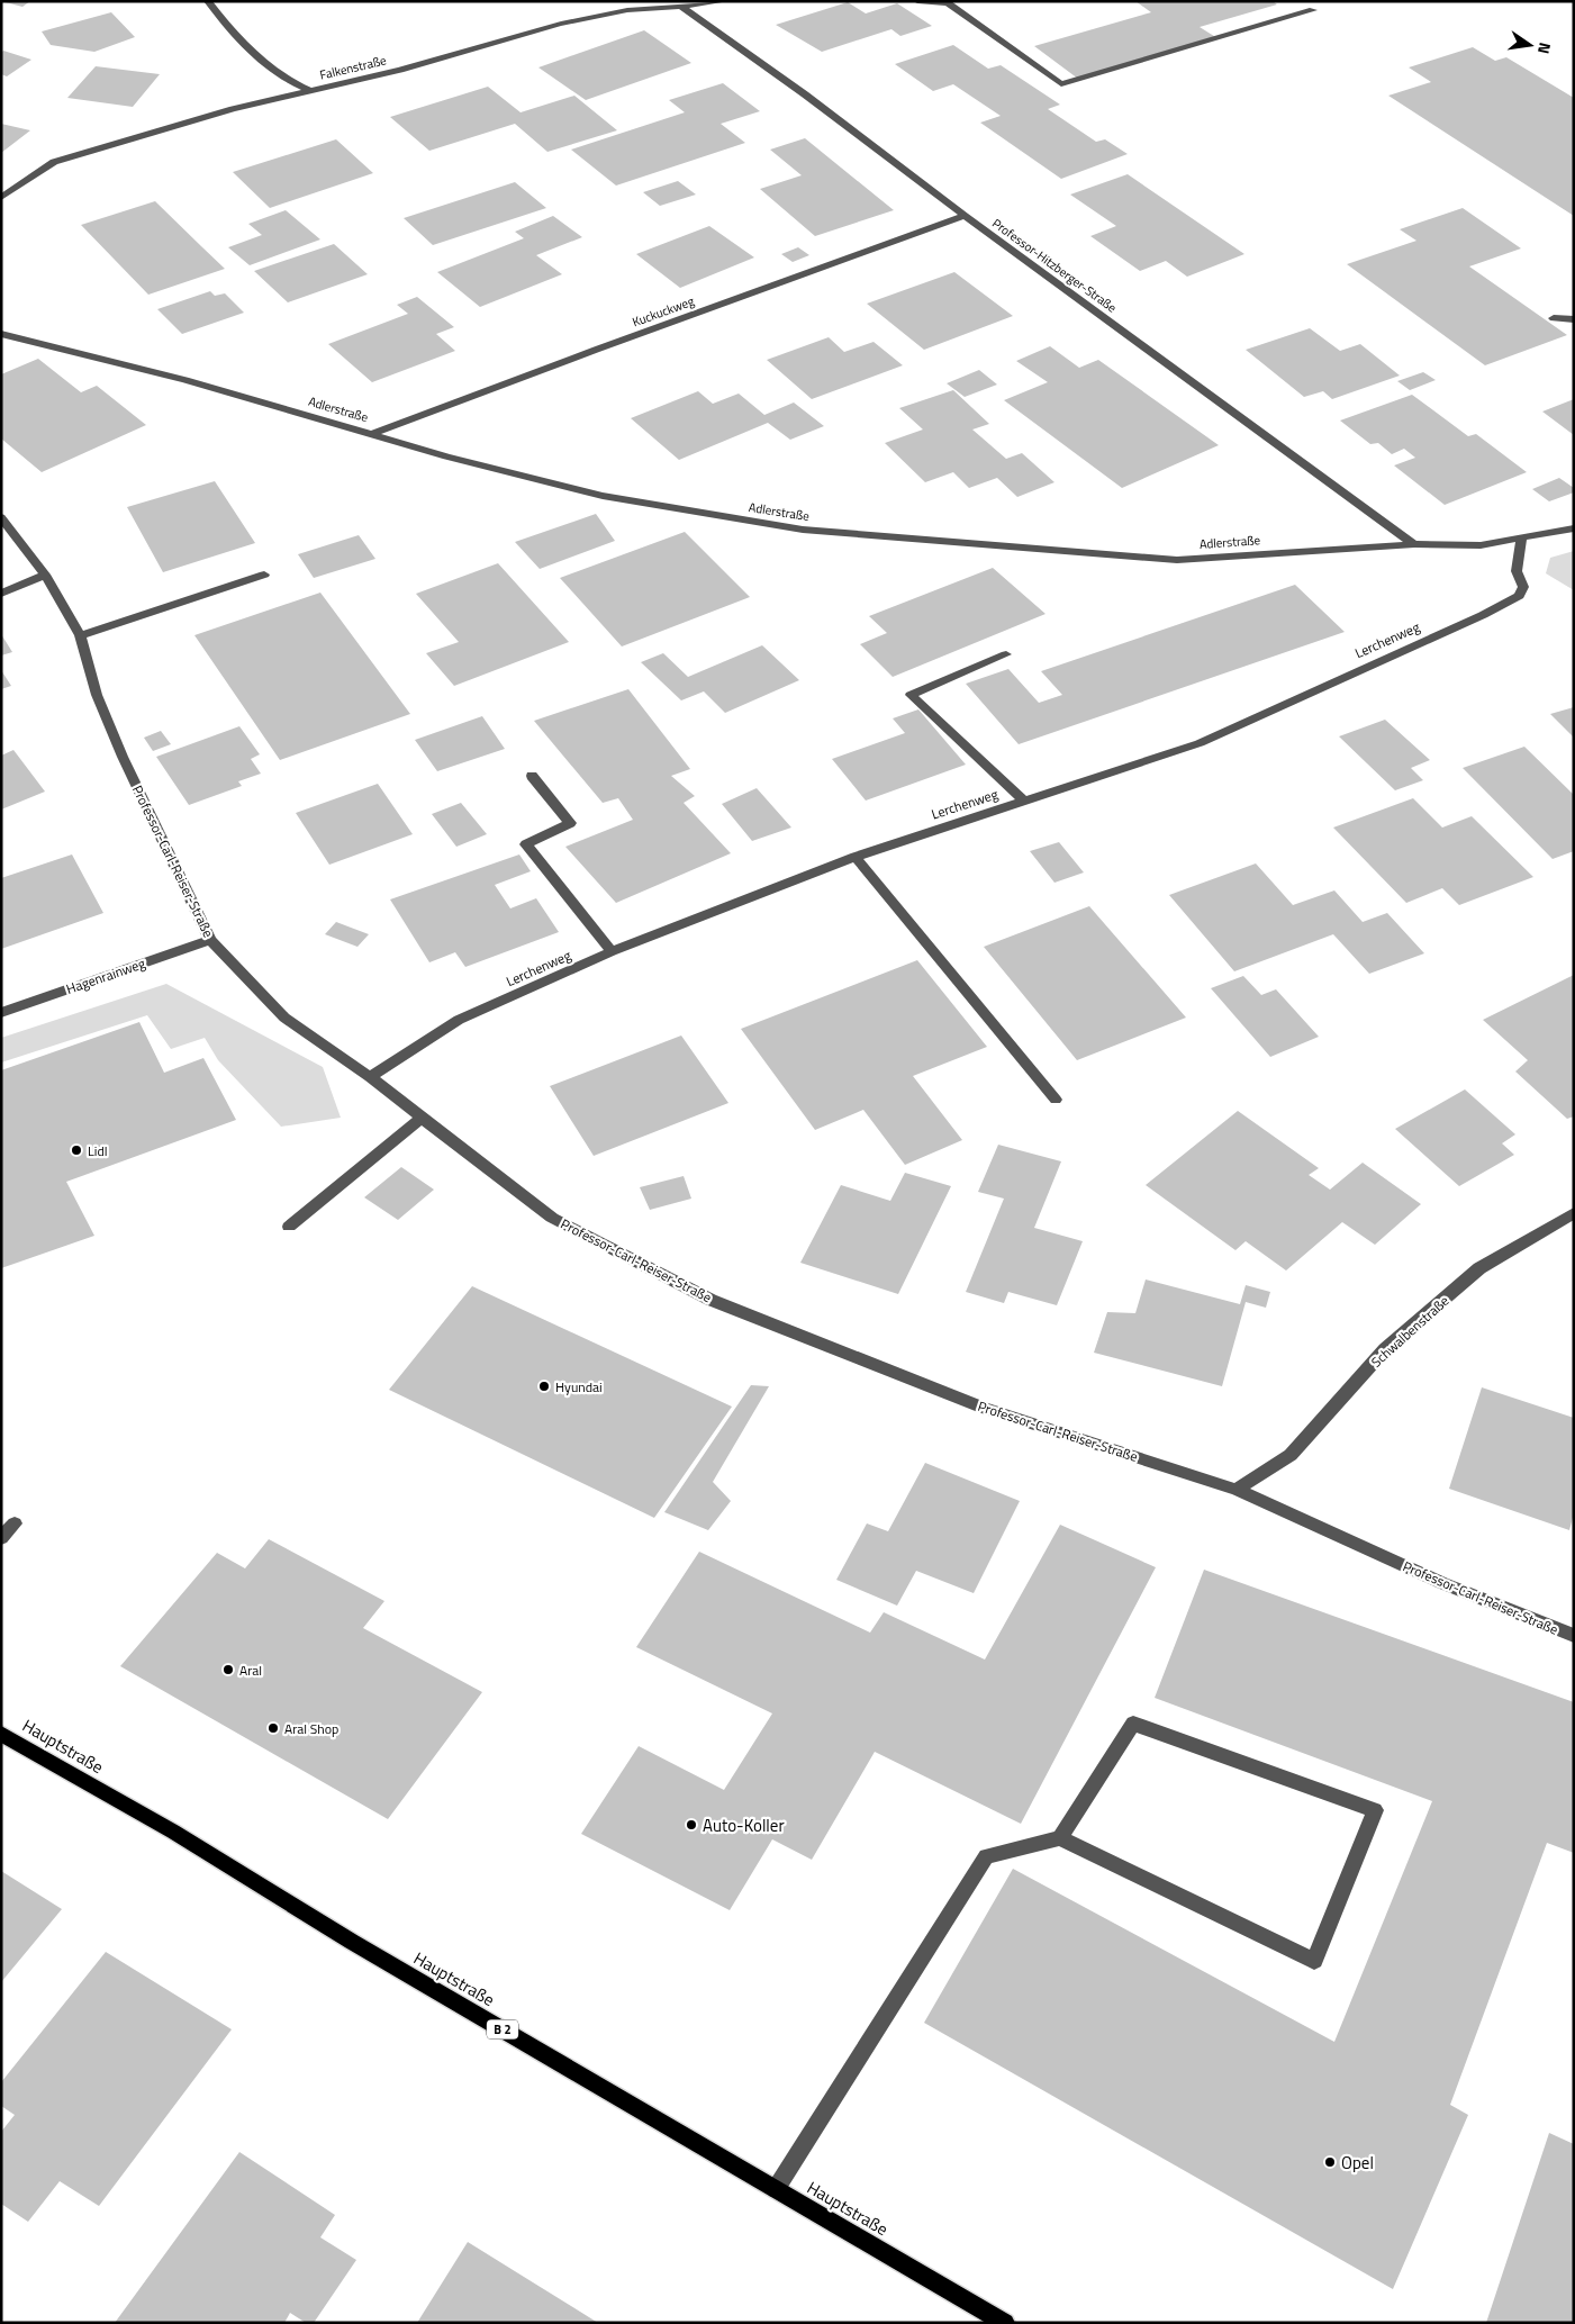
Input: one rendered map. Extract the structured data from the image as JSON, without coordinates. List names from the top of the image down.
{
  "streets": {
    "main road": ["Hauptstraße", "B 2"],
    "street": [
      "Falkenstraße",
      "Professor-Hitzberger-Straße",
      "Kuckuckweg",
      "Adlerstraße",
      "Lerchenweg",
      "Professor-Carl-Reiser-Straße",
      "Hagenrainweg",
      "Schwalbenstraße"
    ]
  },
  "crossings": [
    ["Falkenstraße", "Professor-Hitzberger-Straße"],
    ["Professor-Hitzberger-Straße", "Kuckuckweg"],
    ["Professor-Hitzberger-Straße", "Adlerstraße"],
    ["Kuckuckweg", "Adlerstraße"],
    ["Adlerstraße", "Lerchenweg"],
    ["Lerchenweg", "Professor-Carl-Reiser-Straße"],
    ["Professor-Carl-Reiser-Straße", "Hagenrainweg"],
    ["Professor-Carl-Reiser-Straße", "Schwalbenstraße"]
  ],
  "places": [
    "Lidl",
    "Hyundai",
    "Aral",
    "Aral Shop",
    "Auto-Koller",
    "Opel"
  ],
  "north": "right"
}
